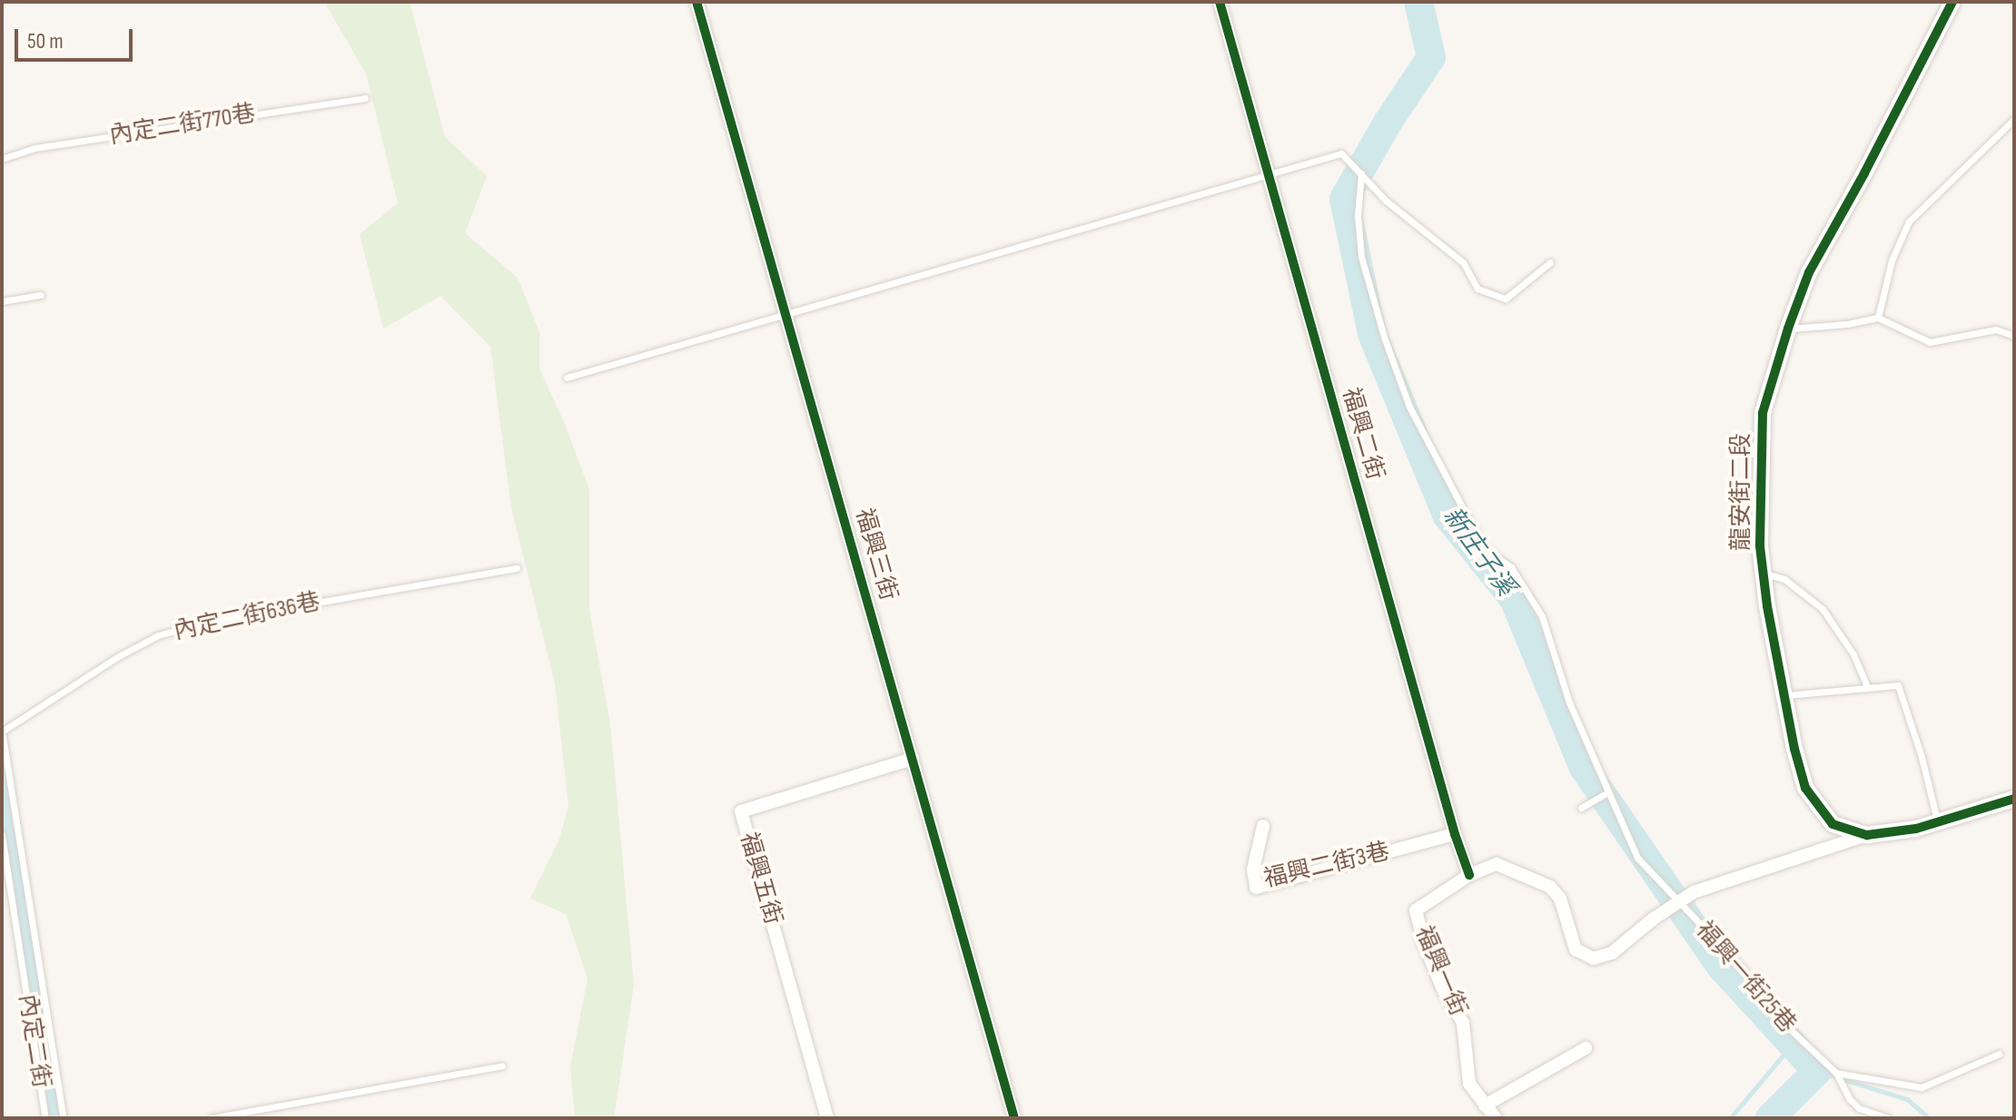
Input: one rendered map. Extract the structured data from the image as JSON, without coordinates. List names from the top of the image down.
{
  "streets": {
    "street": [
      "福興二街",
      "龍安街二段",
      "福興三街",
      "福興二街3巷",
      "福興五街",
      "福興一街"
    ],
    "lane": [
      "內定二街770巷",
      "內定二街636巷",
      "福興一街25巷",
      "內定二街"
    ]
  },
  "crossings": [
    ["福興二街", "福興二街3巷"],
    ["福興二街", "福興一街"],
    ["福興三街", "福興五街"],
    ["福興一街", "福興一街25巷"]
  ],
  "water": ["新庄子溪"],
  "scale_bar": "50 m"
}
